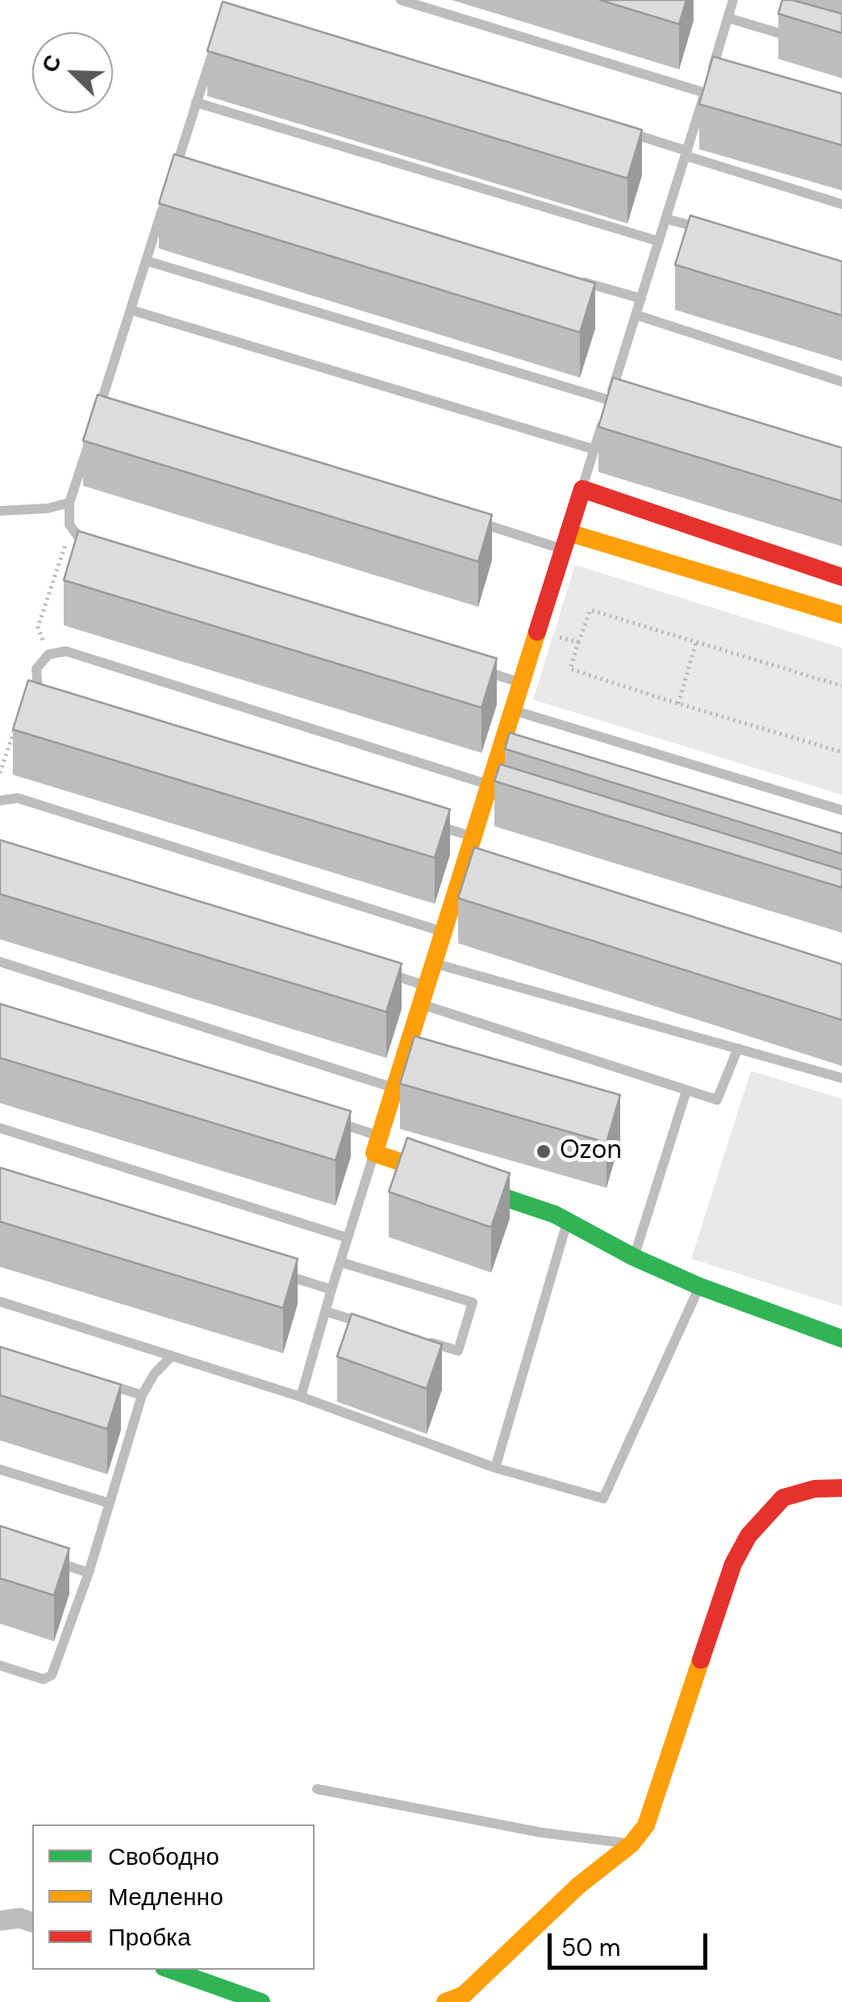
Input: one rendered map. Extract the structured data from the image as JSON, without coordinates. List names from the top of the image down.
{
  "places": ["Ozon"],
  "legend": ["Свободно", "Медленно", "Пробка"],
  "scale_bar": "50 m",
  "north": "top left"
}
